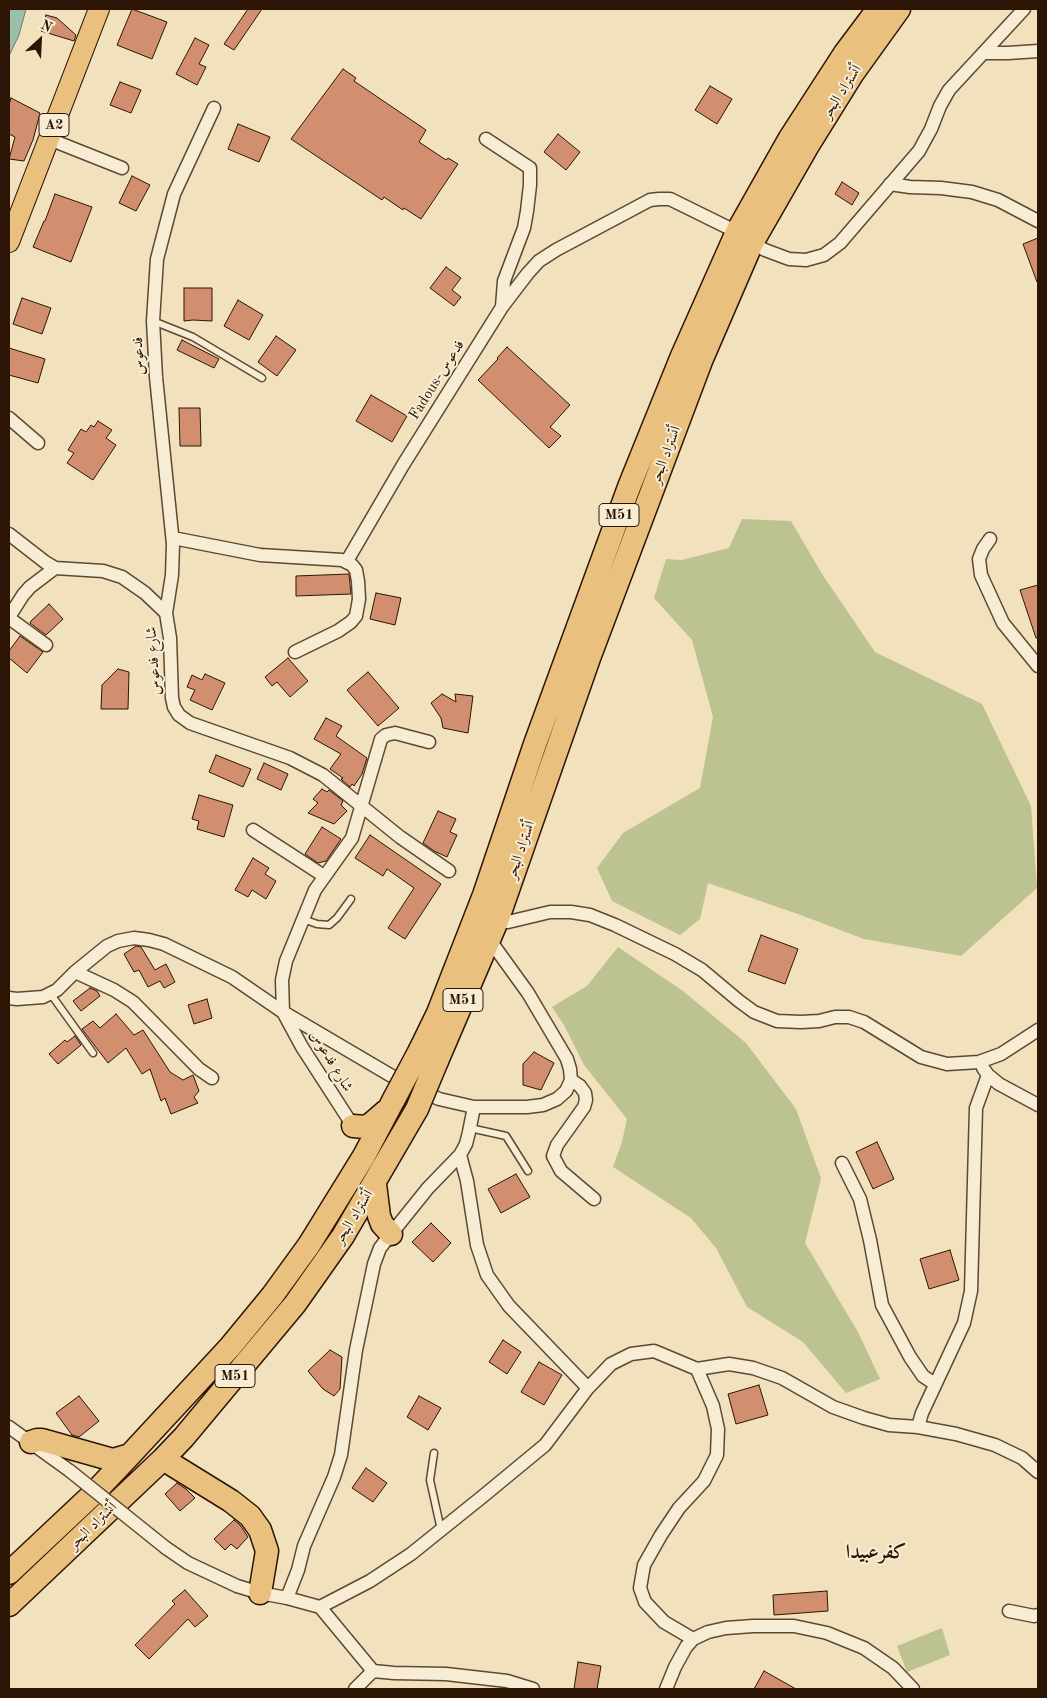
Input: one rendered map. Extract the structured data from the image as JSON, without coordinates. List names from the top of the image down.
{
  "streets": {
    "highway": ["أتستراد البحر", "M51"],
    "main road": ["A2"],
    "street": ["فدعوس", "Fadous-فدعوس", "شارع فدعوس"]
  },
  "crossings": [
    ["أتستراد البحر", "Fadous-فدعوس"],
    ["فدعوس", "شارع فدعوس"]
  ],
  "districts": ["كفرعبيدا"],
  "north": "top right"
}
